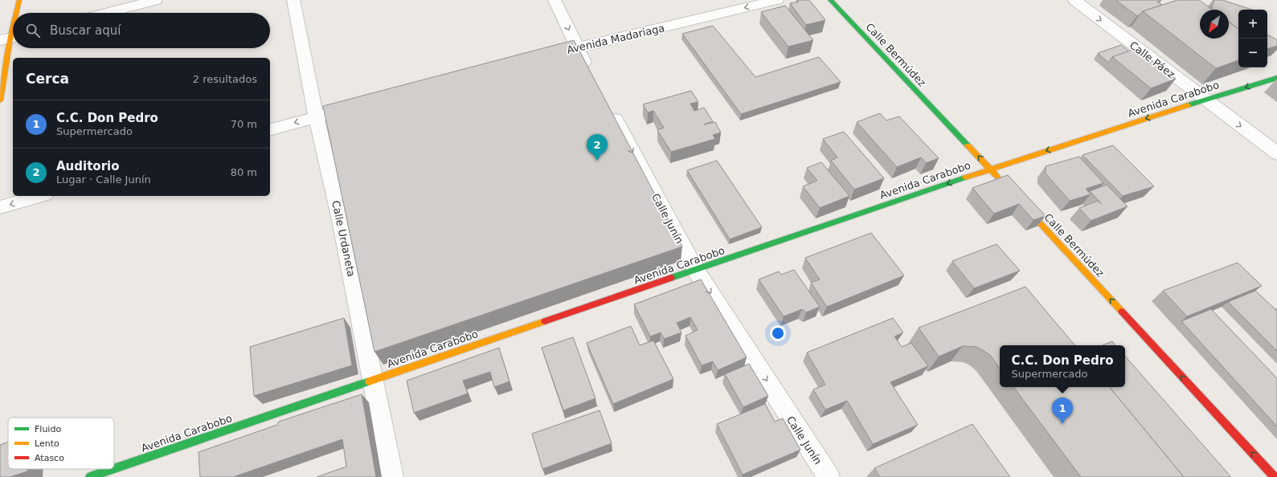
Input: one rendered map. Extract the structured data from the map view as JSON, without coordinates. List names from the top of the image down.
{
  "streets": {
    "street": [
      "Avenida Madariaga",
      "Calle Bermúdez",
      "Calle Páez",
      "Avenida Carabobo",
      "Calle Junín",
      "Calle Urdaneta"
    ]
  },
  "crossings": [
    ["Calle Bermúdez", "Avenida Carabobo"],
    ["Calle Páez", "Avenida Carabobo"],
    ["Avenida Carabobo", "Calle Junín"],
    ["Avenida Carabobo", "Calle Urdaneta"]
  ],
  "one_way": [
    "Avenida Madariaga",
    "Calle Bermúdez",
    "Calle Páez",
    "Avenida Carabobo",
    "Calle Junín"
  ],
  "legend": ["Fluido", "Lento", "Atasco"],
  "north": "bottom left",
  "page": {
    "map_buttons": ["+", "−"],
    "search": "Buscar aquí",
    "heading": ["Cerca", "2 resultados"],
    "list": [
      {
        "mark": "1",
        "name": "C.C. Don Pedro",
        "note": "Supermercado",
        "value": "70 m"
      },
      {
        "mark": "2",
        "name": "Auditorio",
        "note": "Lugar · Calle Junín",
        "value": "80 m"
      }
    ],
    "pins": ["2", "1"],
    "popup": ["C.C. Don Pedro", "Supermercado"]
  }
}
